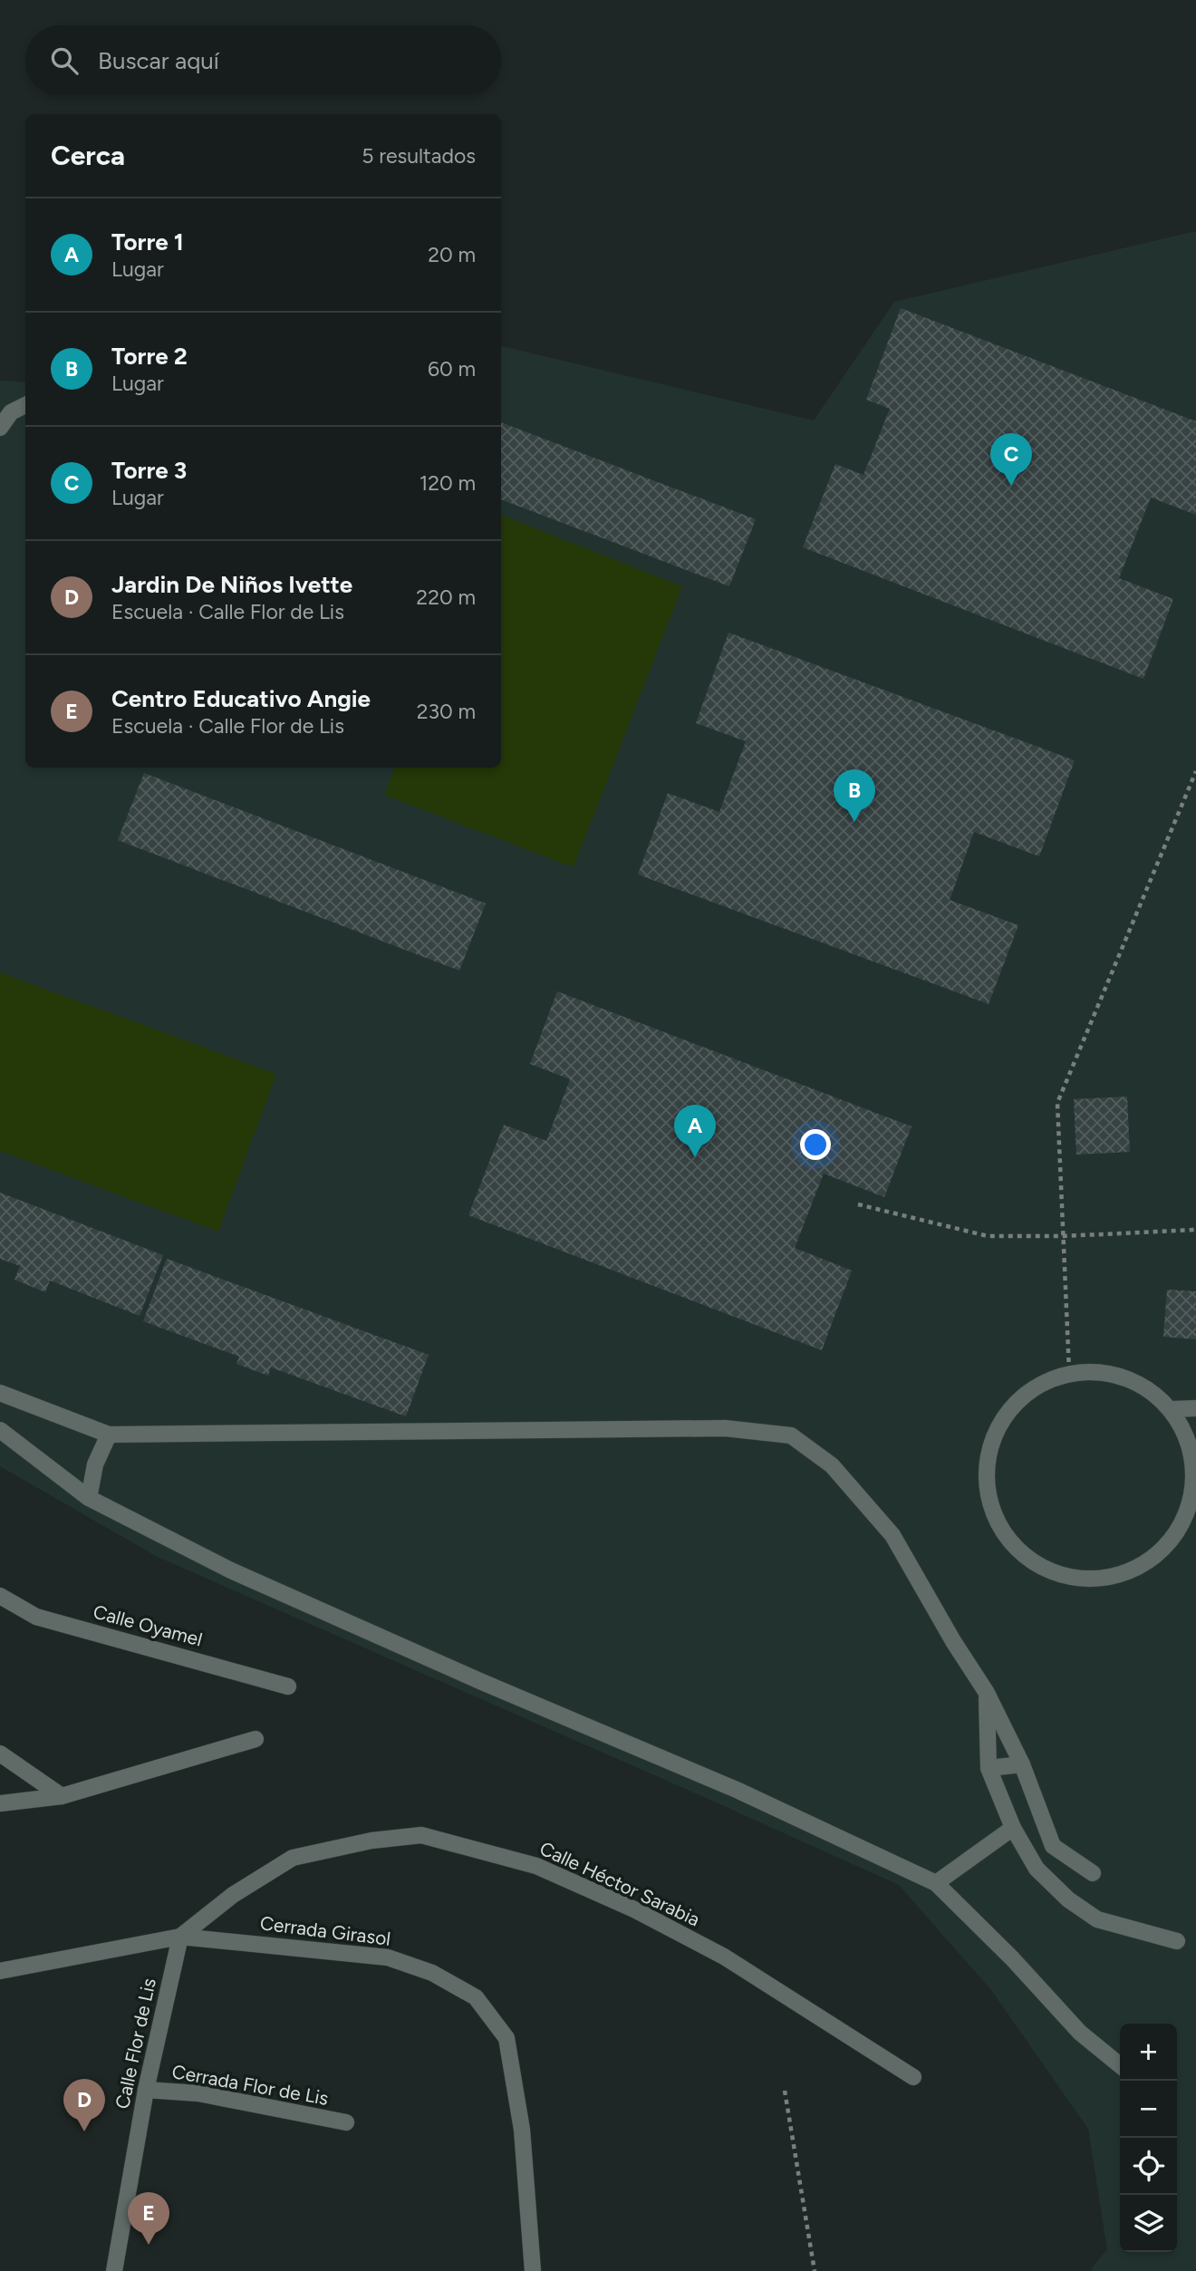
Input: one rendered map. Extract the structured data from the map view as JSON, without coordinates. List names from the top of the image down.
{
  "streets": {
    "street": [
      "Calle Oyamel",
      "Calle Héctor Sarabia",
      "Cerrada Girasol",
      "Calle Flor de Lis",
      "Cerrada Flor de Lis"
    ]
  },
  "crossings": [
    ["Calle Héctor Sarabia", "Cerrada Girasol"],
    ["Calle Héctor Sarabia", "Calle Flor de Lis"],
    ["Cerrada Girasol", "Calle Flor de Lis"],
    ["Calle Flor de Lis", "Cerrada Flor de Lis"]
  ],
  "page": {
    "search": "Buscar aquí",
    "heading": ["Cerca", "5 resultados"],
    "list": [
      {
        "mark": "A",
        "name": "Torre 1",
        "note": "Lugar",
        "value": "20 m"
      },
      {
        "mark": "B",
        "name": "Torre 2",
        "note": "Lugar",
        "value": "60 m"
      },
      {
        "mark": "C",
        "name": "Torre 3",
        "note": "Lugar",
        "value": "120 m"
      },
      {
        "mark": "D",
        "name": "Jardin De Niños Ivette",
        "note": "Escuela · Calle Flor de Lis",
        "value": "220 m"
      },
      {
        "mark": "E",
        "name": "Centro Educativo Angie",
        "note": "Escuela · Calle Flor de Lis",
        "value": "230 m"
      }
    ],
    "pins": [
      "C",
      "B",
      "A",
      "D",
      "E"
    ],
    "map_buttons": ["+", "−"]
  }
}
